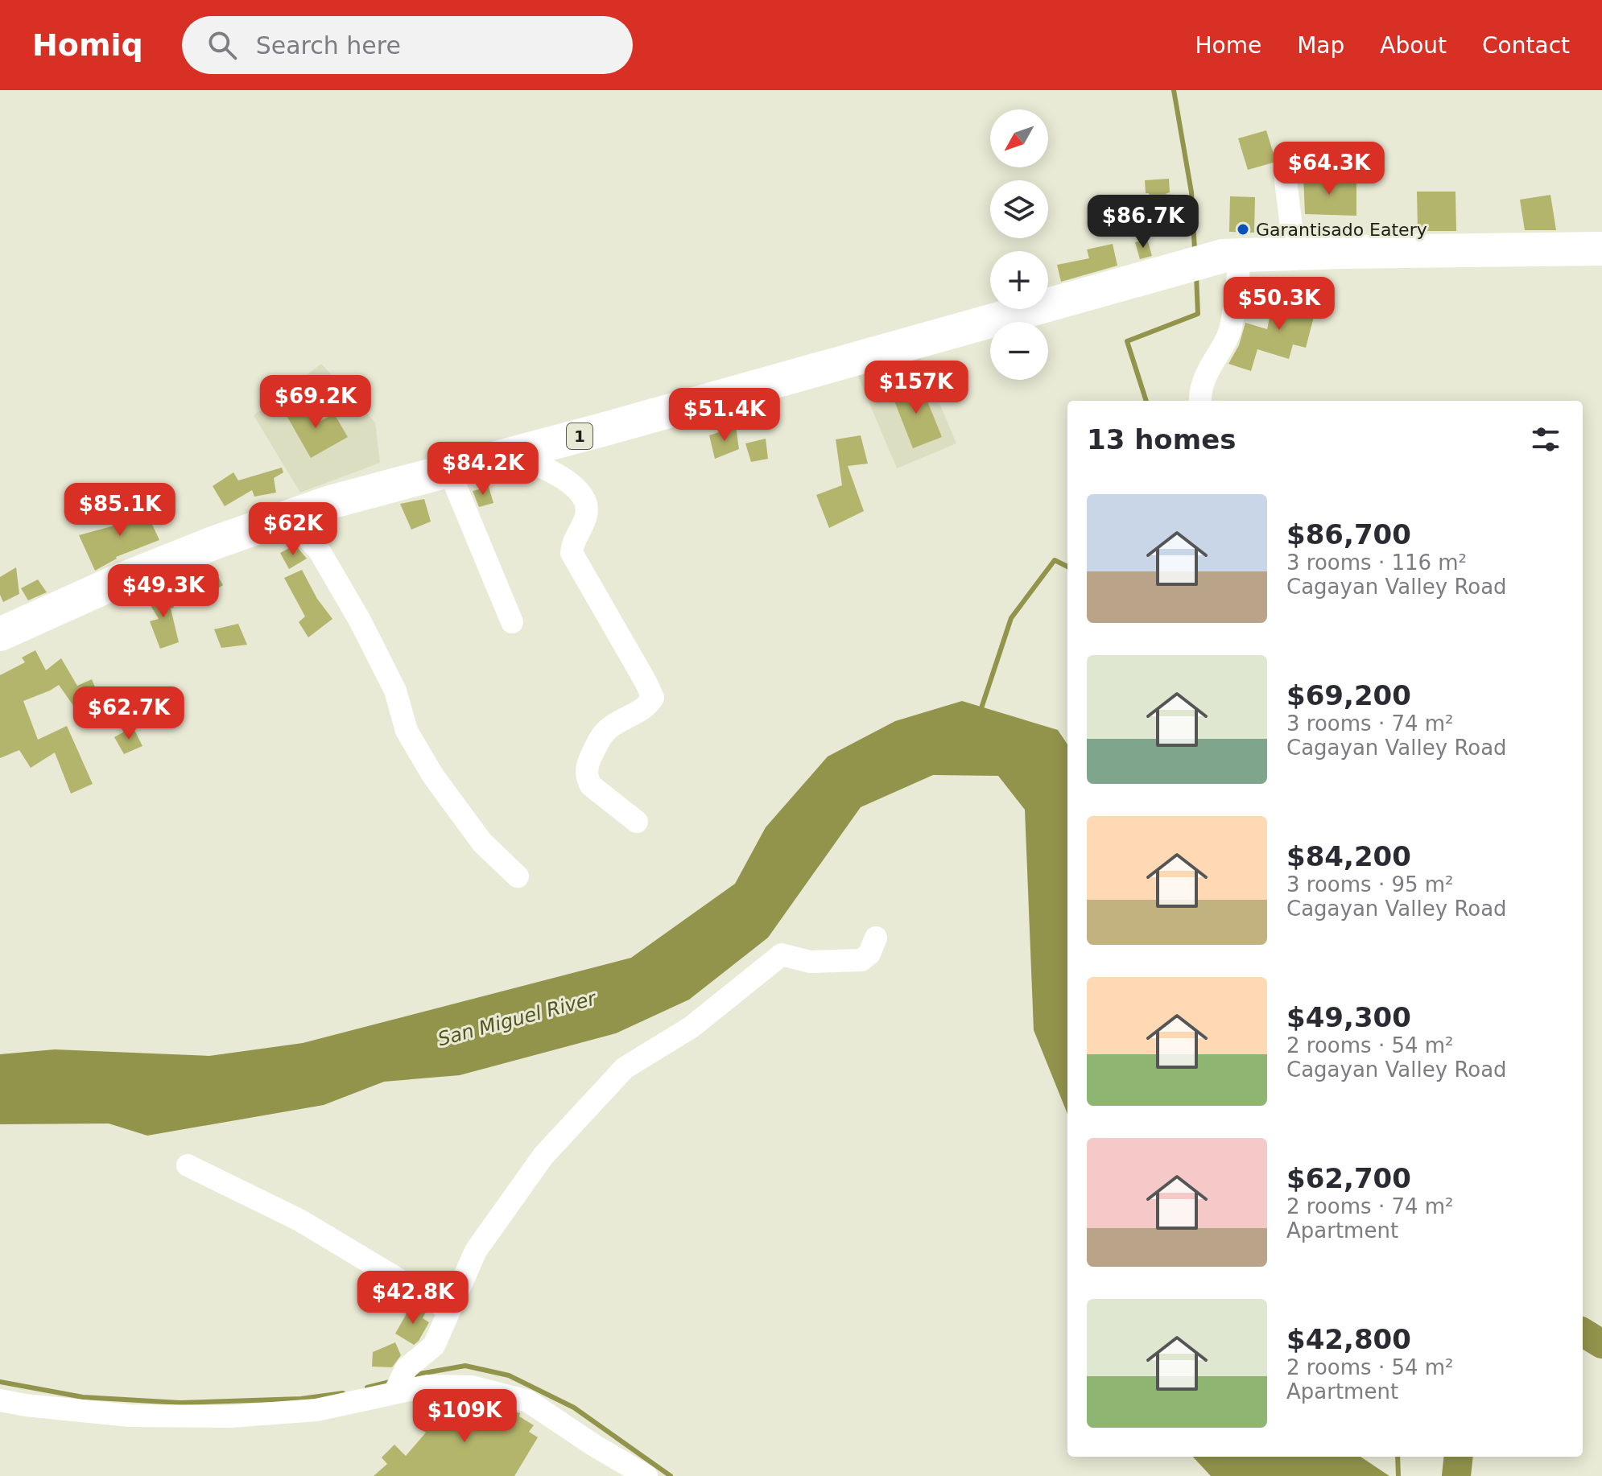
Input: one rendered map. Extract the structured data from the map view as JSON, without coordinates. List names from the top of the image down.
{
  "streets": {
    "highway": ["1"]
  },
  "water": ["San Miguel River"],
  "places": ["Garantisado Eatery"],
  "north": "bottom left",
  "page": {
    "header": "Homiq",
    "search": "Search here",
    "nav": [
      "Home",
      "Map",
      "About",
      "Contact"
    ],
    "map_buttons": ["+", "−"],
    "price": [
      "$64.3K",
      "$86.7K",
      "$50.3K",
      "$157K",
      "$69.2K",
      "$51.4K",
      "$84.2K",
      "$85.1K",
      "$62K",
      "$49.3K",
      "$62.7K",
      "$42.8K",
      "$109K"
    ],
    "heading": "13 homes",
    "list": [
      {
        "name": "$86,700",
        "note": "3 rooms · 116 m² · Cagayan Valley Road"
      },
      {
        "name": "$69,200",
        "note": "3 rooms · 74 m² · Cagayan Valley Road"
      },
      {
        "name": "$84,200",
        "note": "3 rooms · 95 m² · Cagayan Valley Road"
      },
      {
        "name": "$49,300",
        "note": "2 rooms · 54 m² · Cagayan Valley Road"
      },
      {
        "name": "$62,700",
        "note": "2 rooms · 74 m² · Apartment"
      },
      {
        "name": "$42,800",
        "note": "2 rooms · 54 m² · Apartment"
      }
    ]
  }
}
